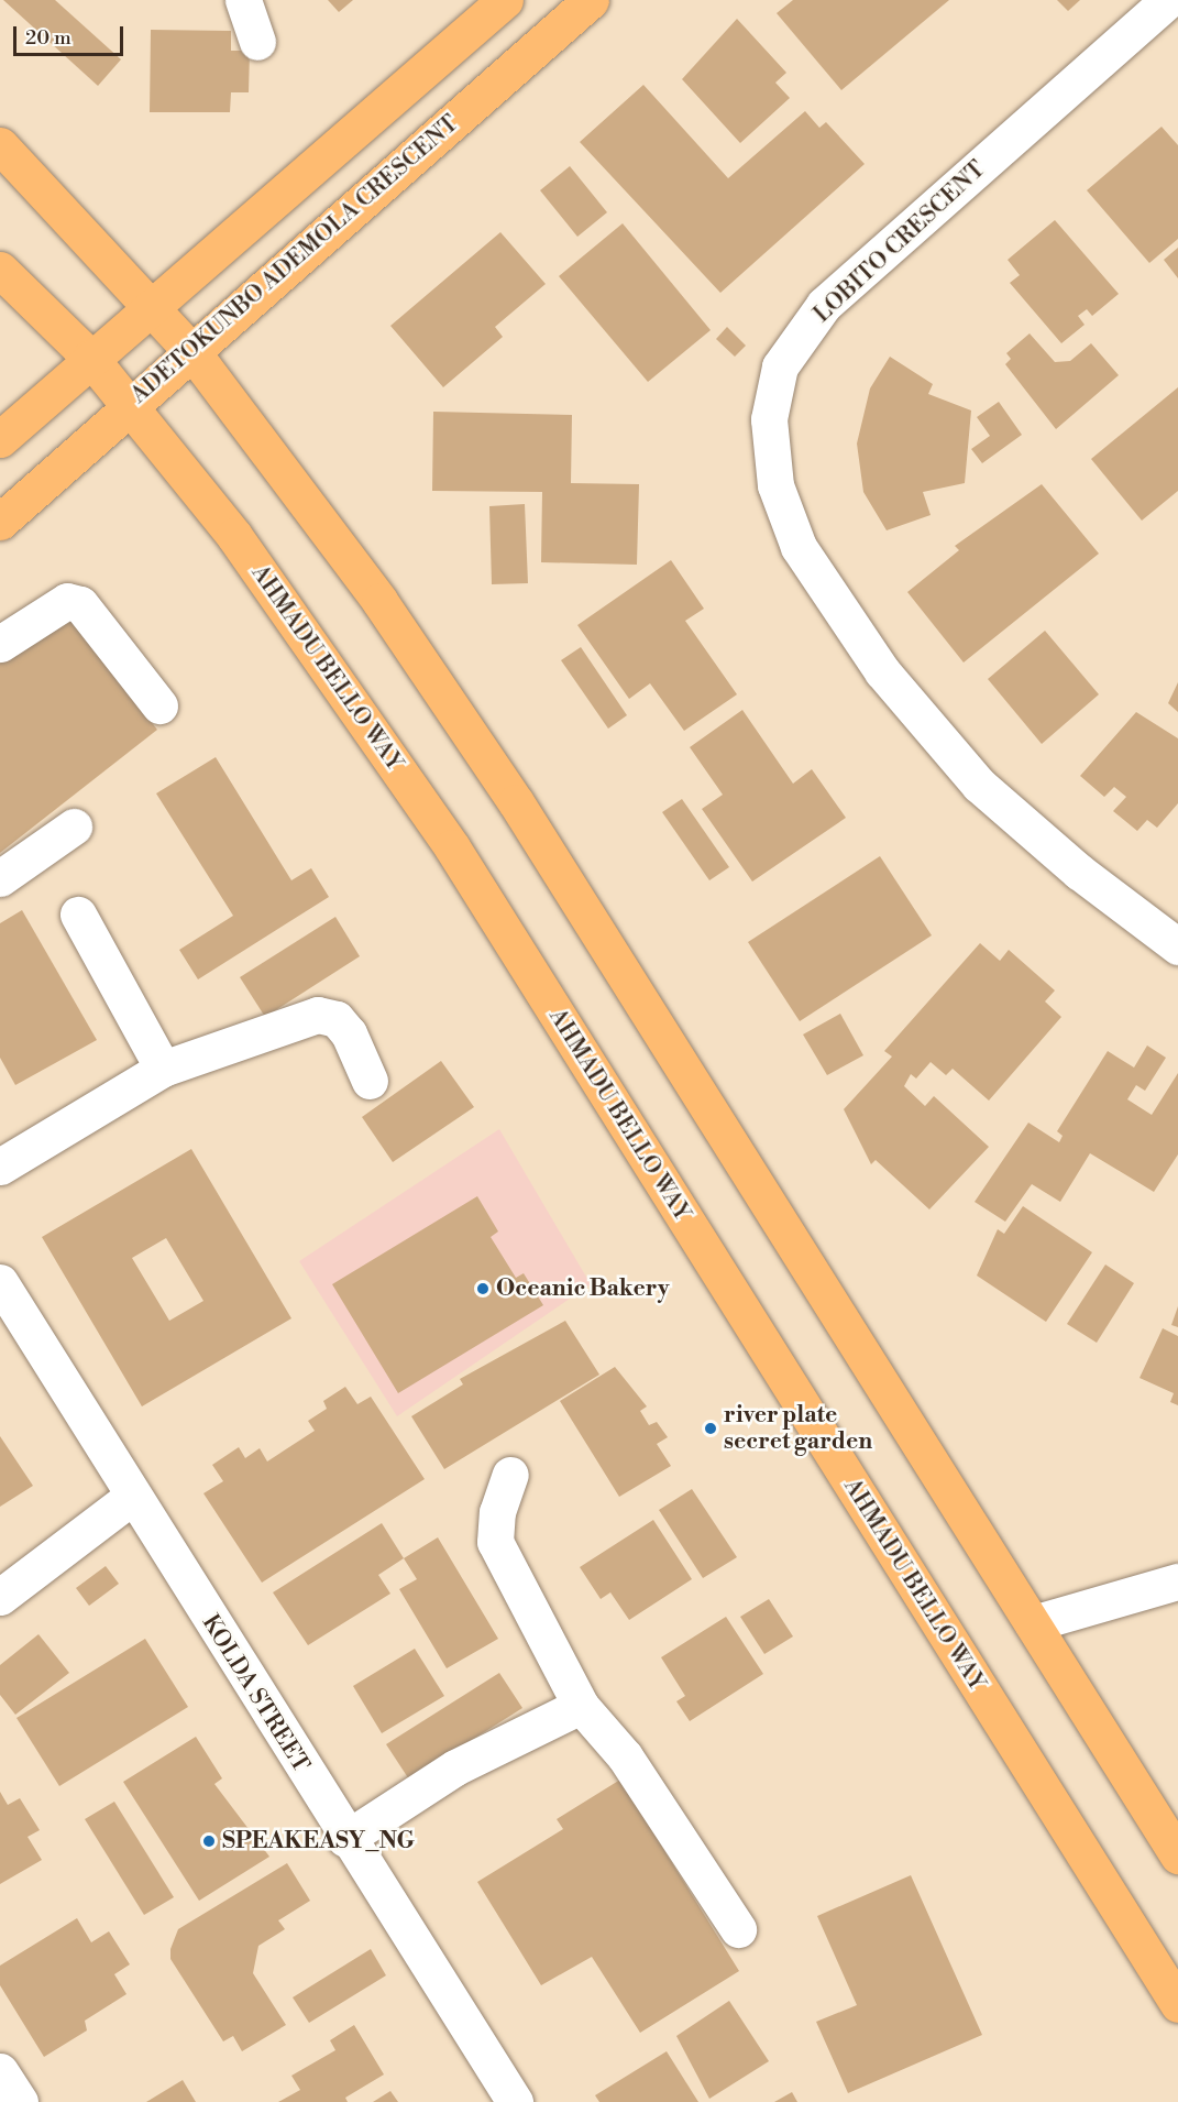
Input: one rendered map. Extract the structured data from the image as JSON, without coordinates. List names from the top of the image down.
{
  "streets": {
    "main road": ["ADETOKUNBO ADEMOLA CRESCENT", "AHMADU BELLO WAY"],
    "street": ["LOBITO CRESCENT", "KOLDA STREET"]
  },
  "crossings": [
    ["ADETOKUNBO ADEMOLA CRESCENT", "AHMADU BELLO WAY"]
  ],
  "places": ["Oceanic Bakery", "river plate secret garden", "SPEAKEASY_NG"],
  "scale_bar": "20 m"
}
